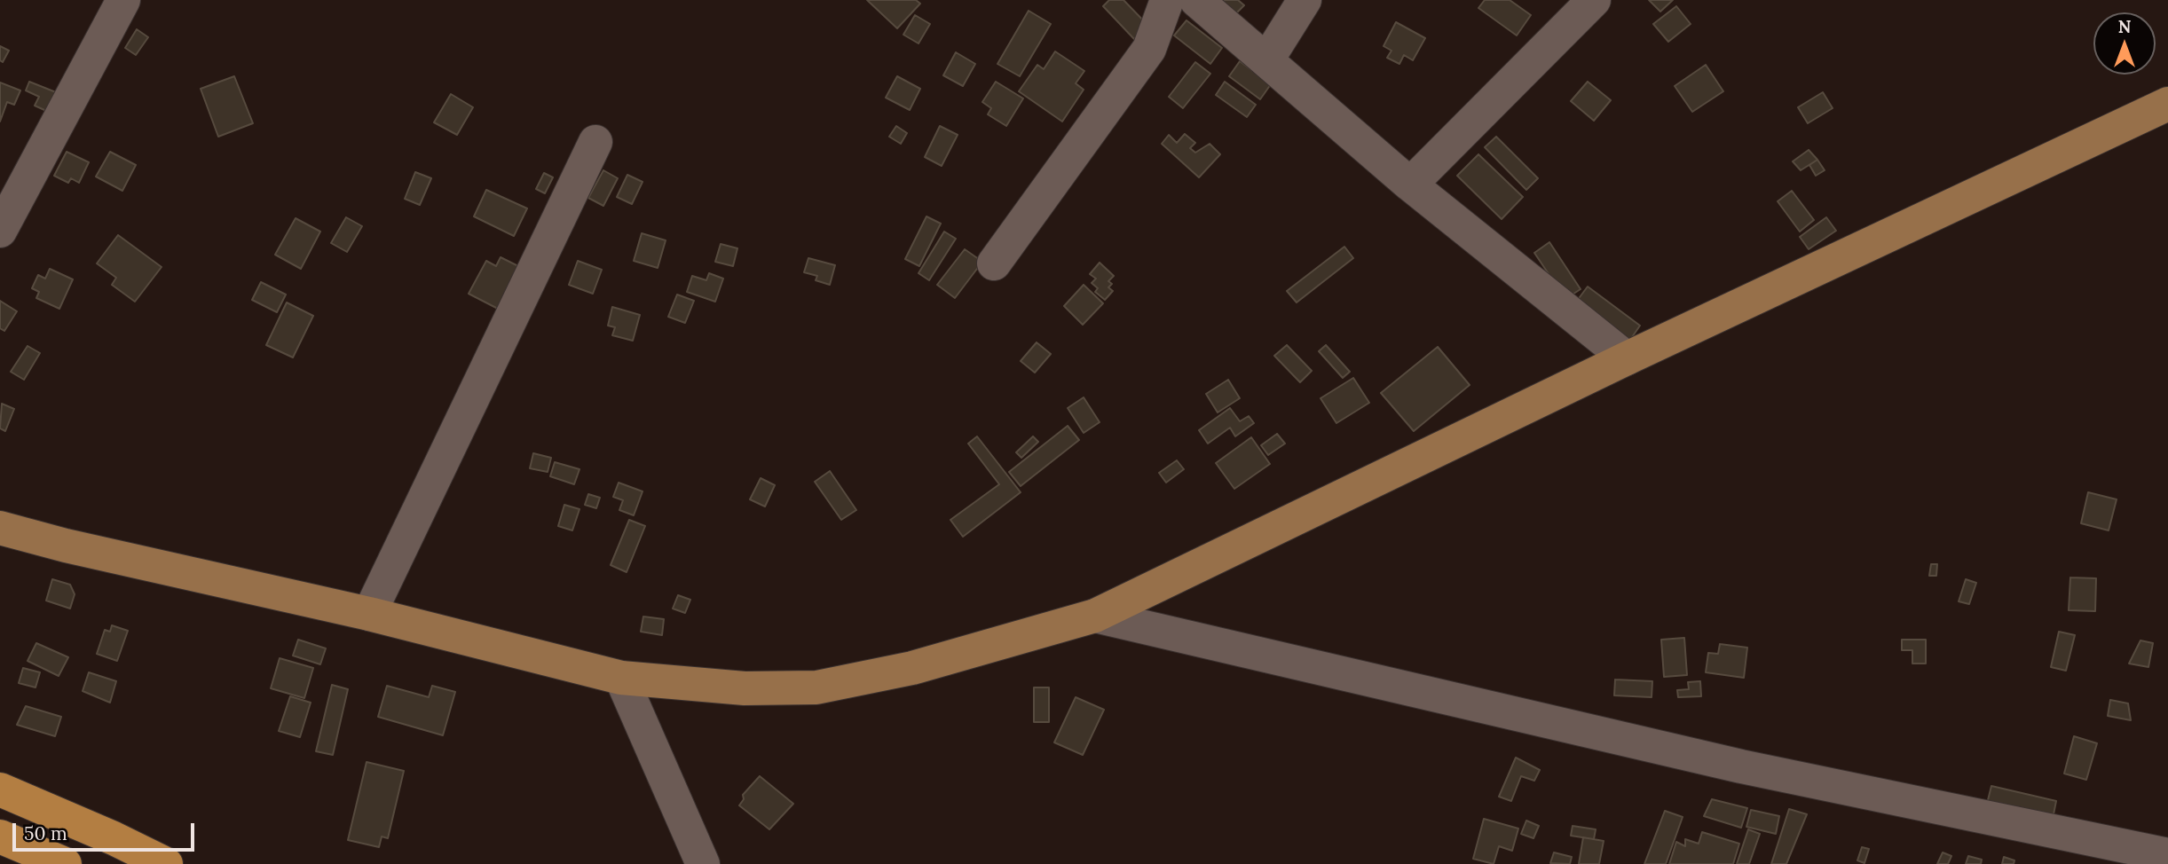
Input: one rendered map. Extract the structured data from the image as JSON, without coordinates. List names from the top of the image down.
{
  "scale_bar": "50 m",
  "north": "top"
}
